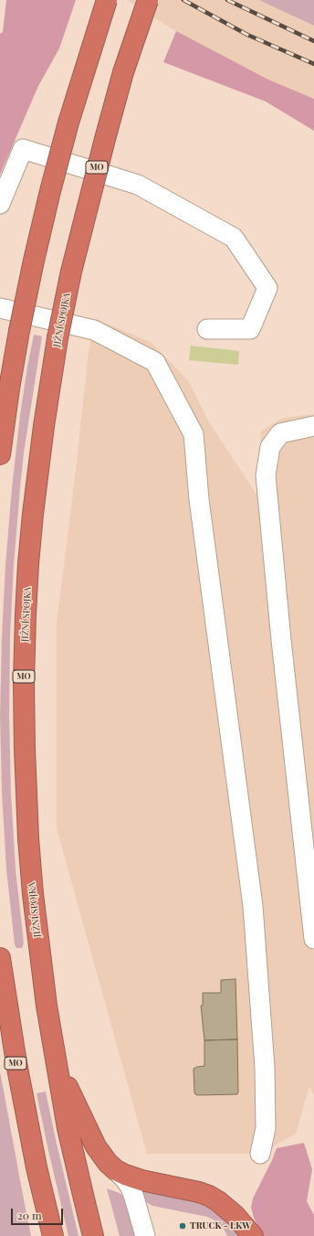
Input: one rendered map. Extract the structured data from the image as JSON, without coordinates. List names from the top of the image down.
{
  "streets": {
    "highway": ["MO", "JIŽNÍ SPOJKA"]
  },
  "places": ["TRUCK - LKW"],
  "scale_bar": "20 m"
}
